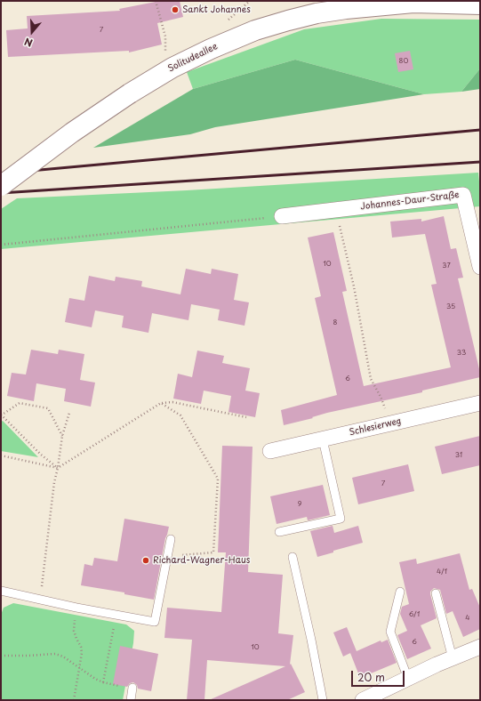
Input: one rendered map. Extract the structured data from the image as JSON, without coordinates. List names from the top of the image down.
{
  "streets": {
    "main road": ["Solitudeallee"],
    "street": ["Johannes-Daur-Straße", "Schlesierweg"]
  },
  "places": ["Sankt Johannes", "Richard-Wagner-Haus"],
  "house_numbers": [
    "7",
    "80",
    "10",
    "37",
    "35",
    "8",
    "33",
    "6",
    "31",
    "7",
    "9",
    "4/1",
    "6/1",
    "4",
    "6",
    "10"
  ],
  "scale_bar": "20 m",
  "north": "bottom"
}
